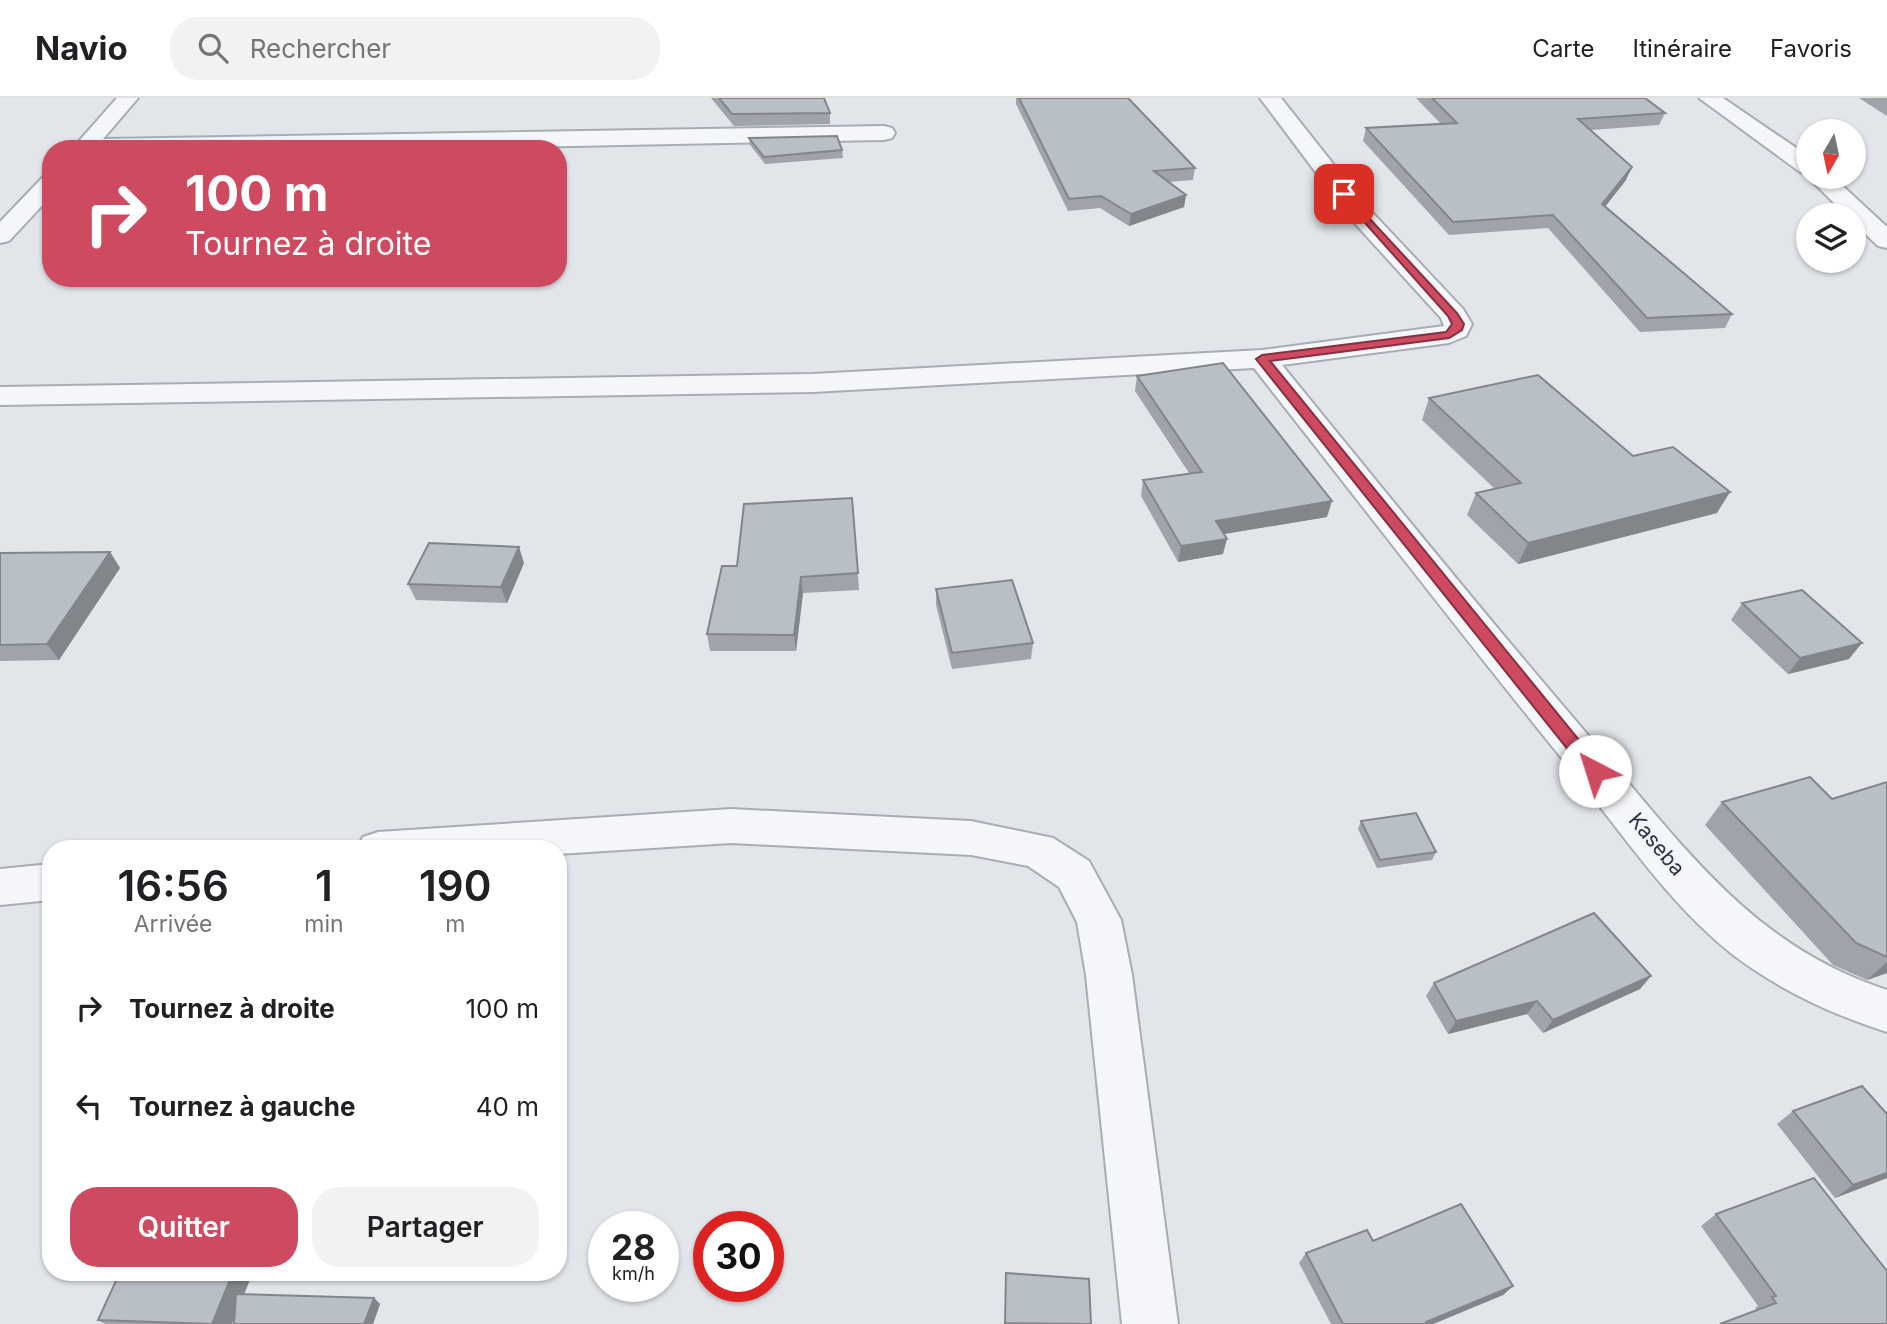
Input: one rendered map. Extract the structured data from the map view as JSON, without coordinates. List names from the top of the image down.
{
  "streets": {
    "street": ["Kaseba"]
  },
  "north": "bottom",
  "page": {
    "header": "Navio",
    "search": "Rechercher",
    "nav": ["Carte", "Itinéraire", "Favoris"],
    "turn": ["100 m", "Tournez à droite"],
    "eta": [
      "16:56",
      "Arrivée",
      "1",
      "min",
      "190",
      "m"
    ],
    "list": [
      {
        "name": "Tournez à droite",
        "value": "100 m"
      },
      {
        "name": "Tournez à gauche",
        "value": "40 m"
      }
    ],
    "buttons": ["Quitter", "Partager"],
    "speed": "28 km/h",
    "limit": "30"
  }
}
